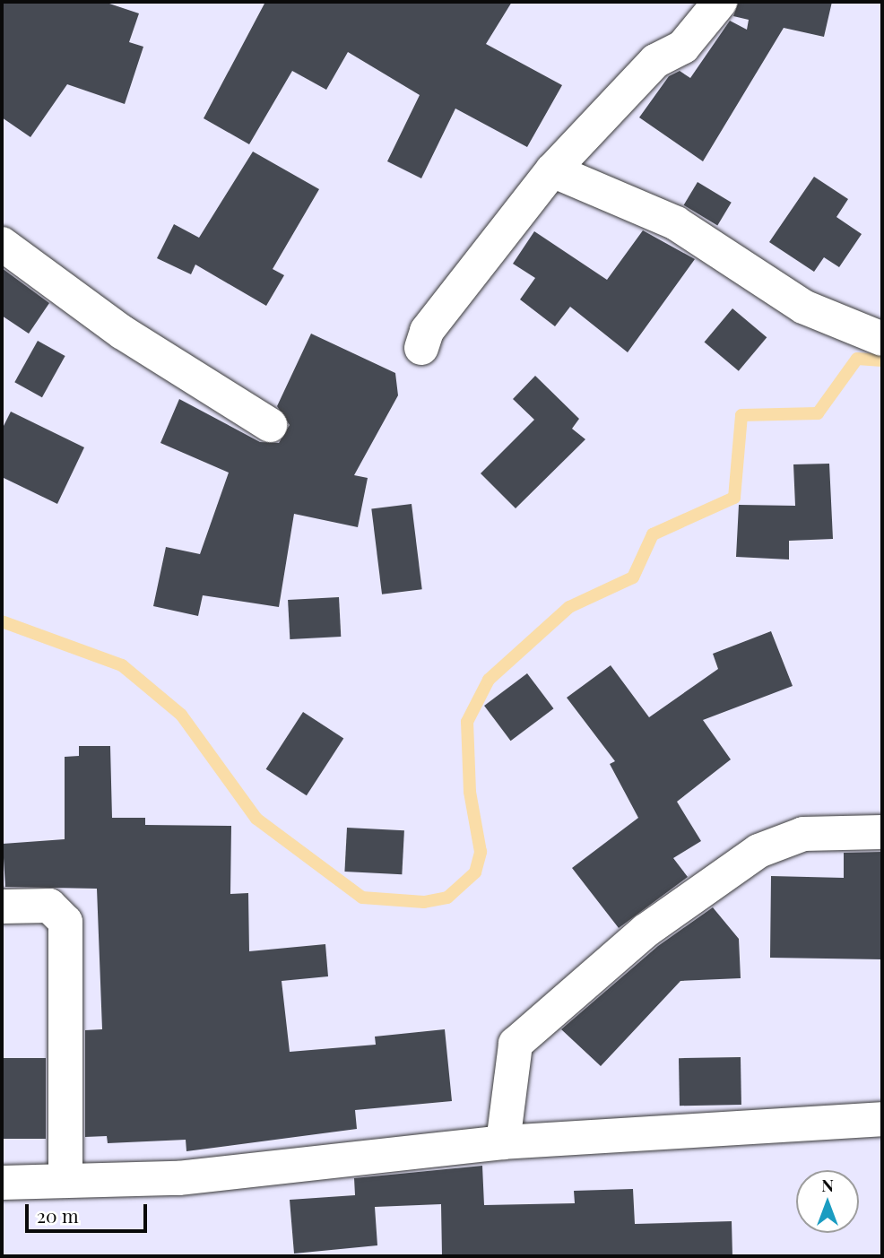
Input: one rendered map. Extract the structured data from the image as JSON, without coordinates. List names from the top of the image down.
{
  "scale_bar": "20 m",
  "north": "top"
}
